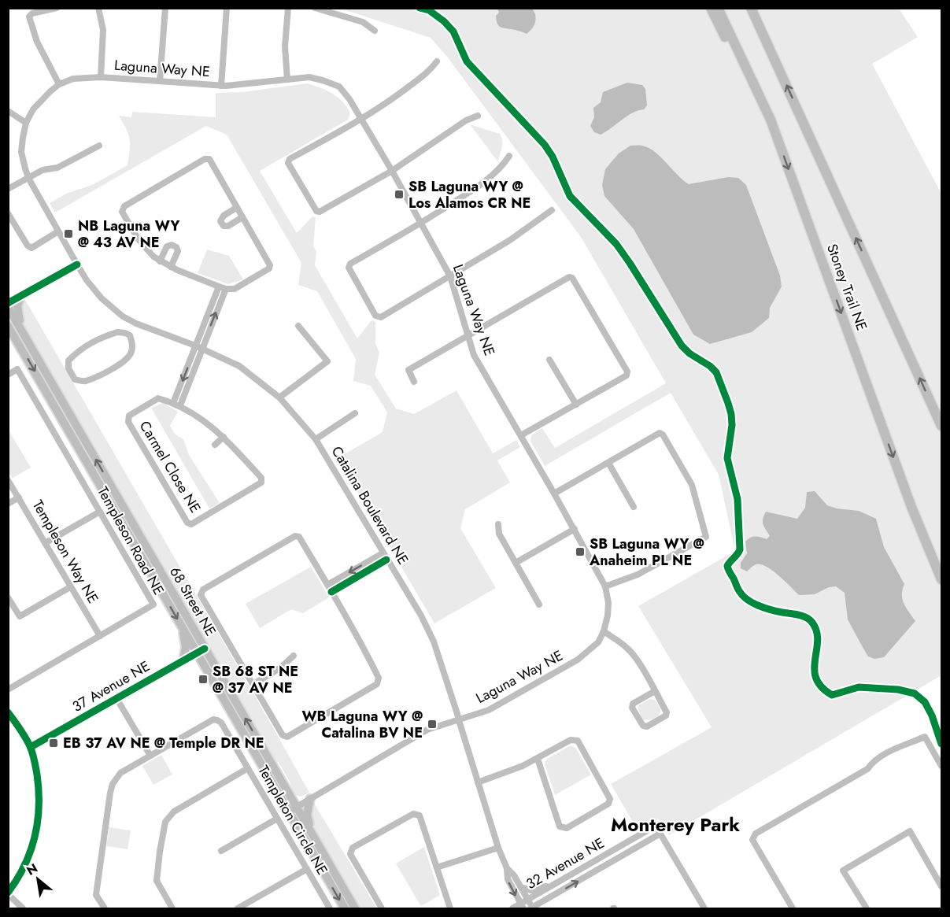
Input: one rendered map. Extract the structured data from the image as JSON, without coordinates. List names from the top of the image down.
{
  "streets": {
    "highway": ["Stoney Trail NE"],
    "main road": ["68 Street NE"],
    "street": [
      "Laguna Way NE",
      "Carmel Close NE",
      "Catalina Boulevard NE",
      "Templeson Road NE",
      "Templeson Way NE",
      "37 Avenue NE",
      "Templeton Circle NE",
      "32 Avenue NE"
    ]
  },
  "crossings": [
    ["Laguna Way NE", "Catalina Boulevard NE"],
    ["Laguna Way NE", "68 Street NE"],
    ["Catalina Boulevard NE", "32 Avenue NE"],
    ["Templeson Road NE", "Templeson Way NE"],
    ["68 Street NE", "37 Avenue NE"]
  ],
  "districts": ["Monterey Park"],
  "places": {
    "transit": [
      "SB Laguna WY @ Los Alamos CR NE",
      "NB Laguna WY @ 43 AV NE",
      "SB Laguna WY @ Anaheim PL NE",
      "SB 68 ST NE @ 37 AV NE",
      "WB Laguna WY @ Catalina BV NE",
      "EB 37 AV NE @ Temple DR NE"
    ]
  },
  "north": "top left"
}
